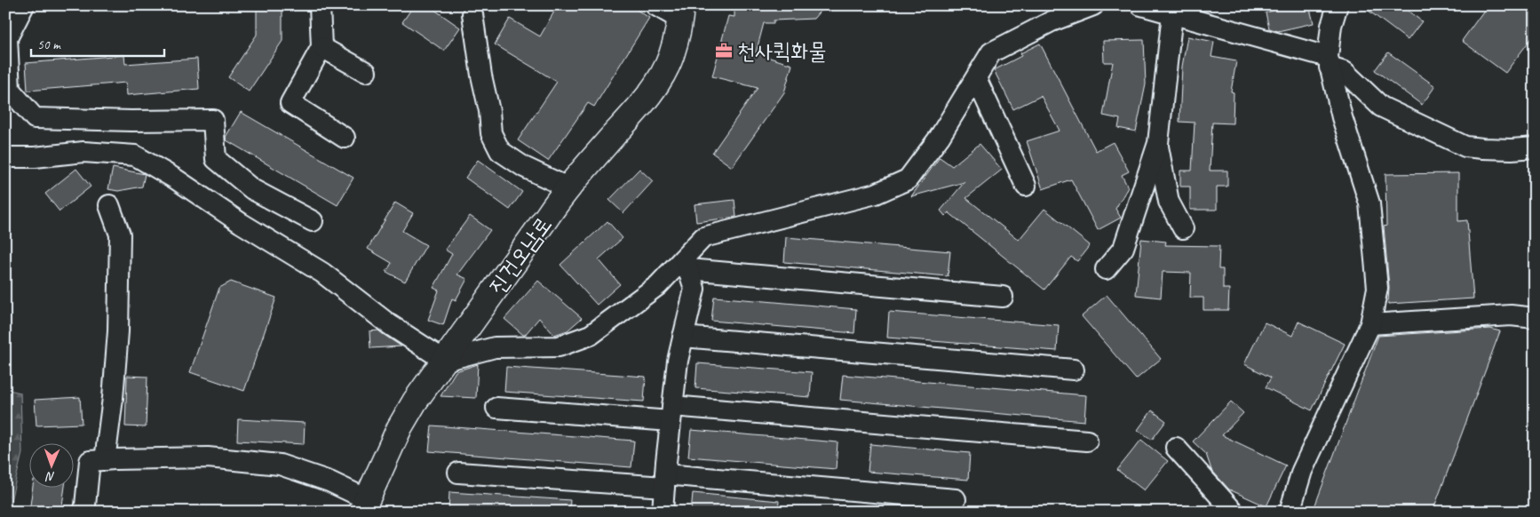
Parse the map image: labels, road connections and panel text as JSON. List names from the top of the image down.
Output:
{
  "streets": {
    "main road": ["진건오남로"]
  },
  "places": {
    "office": ["천사퀵화물"]
  },
  "scale_bar": "50 m",
  "north": "bottom"
}
